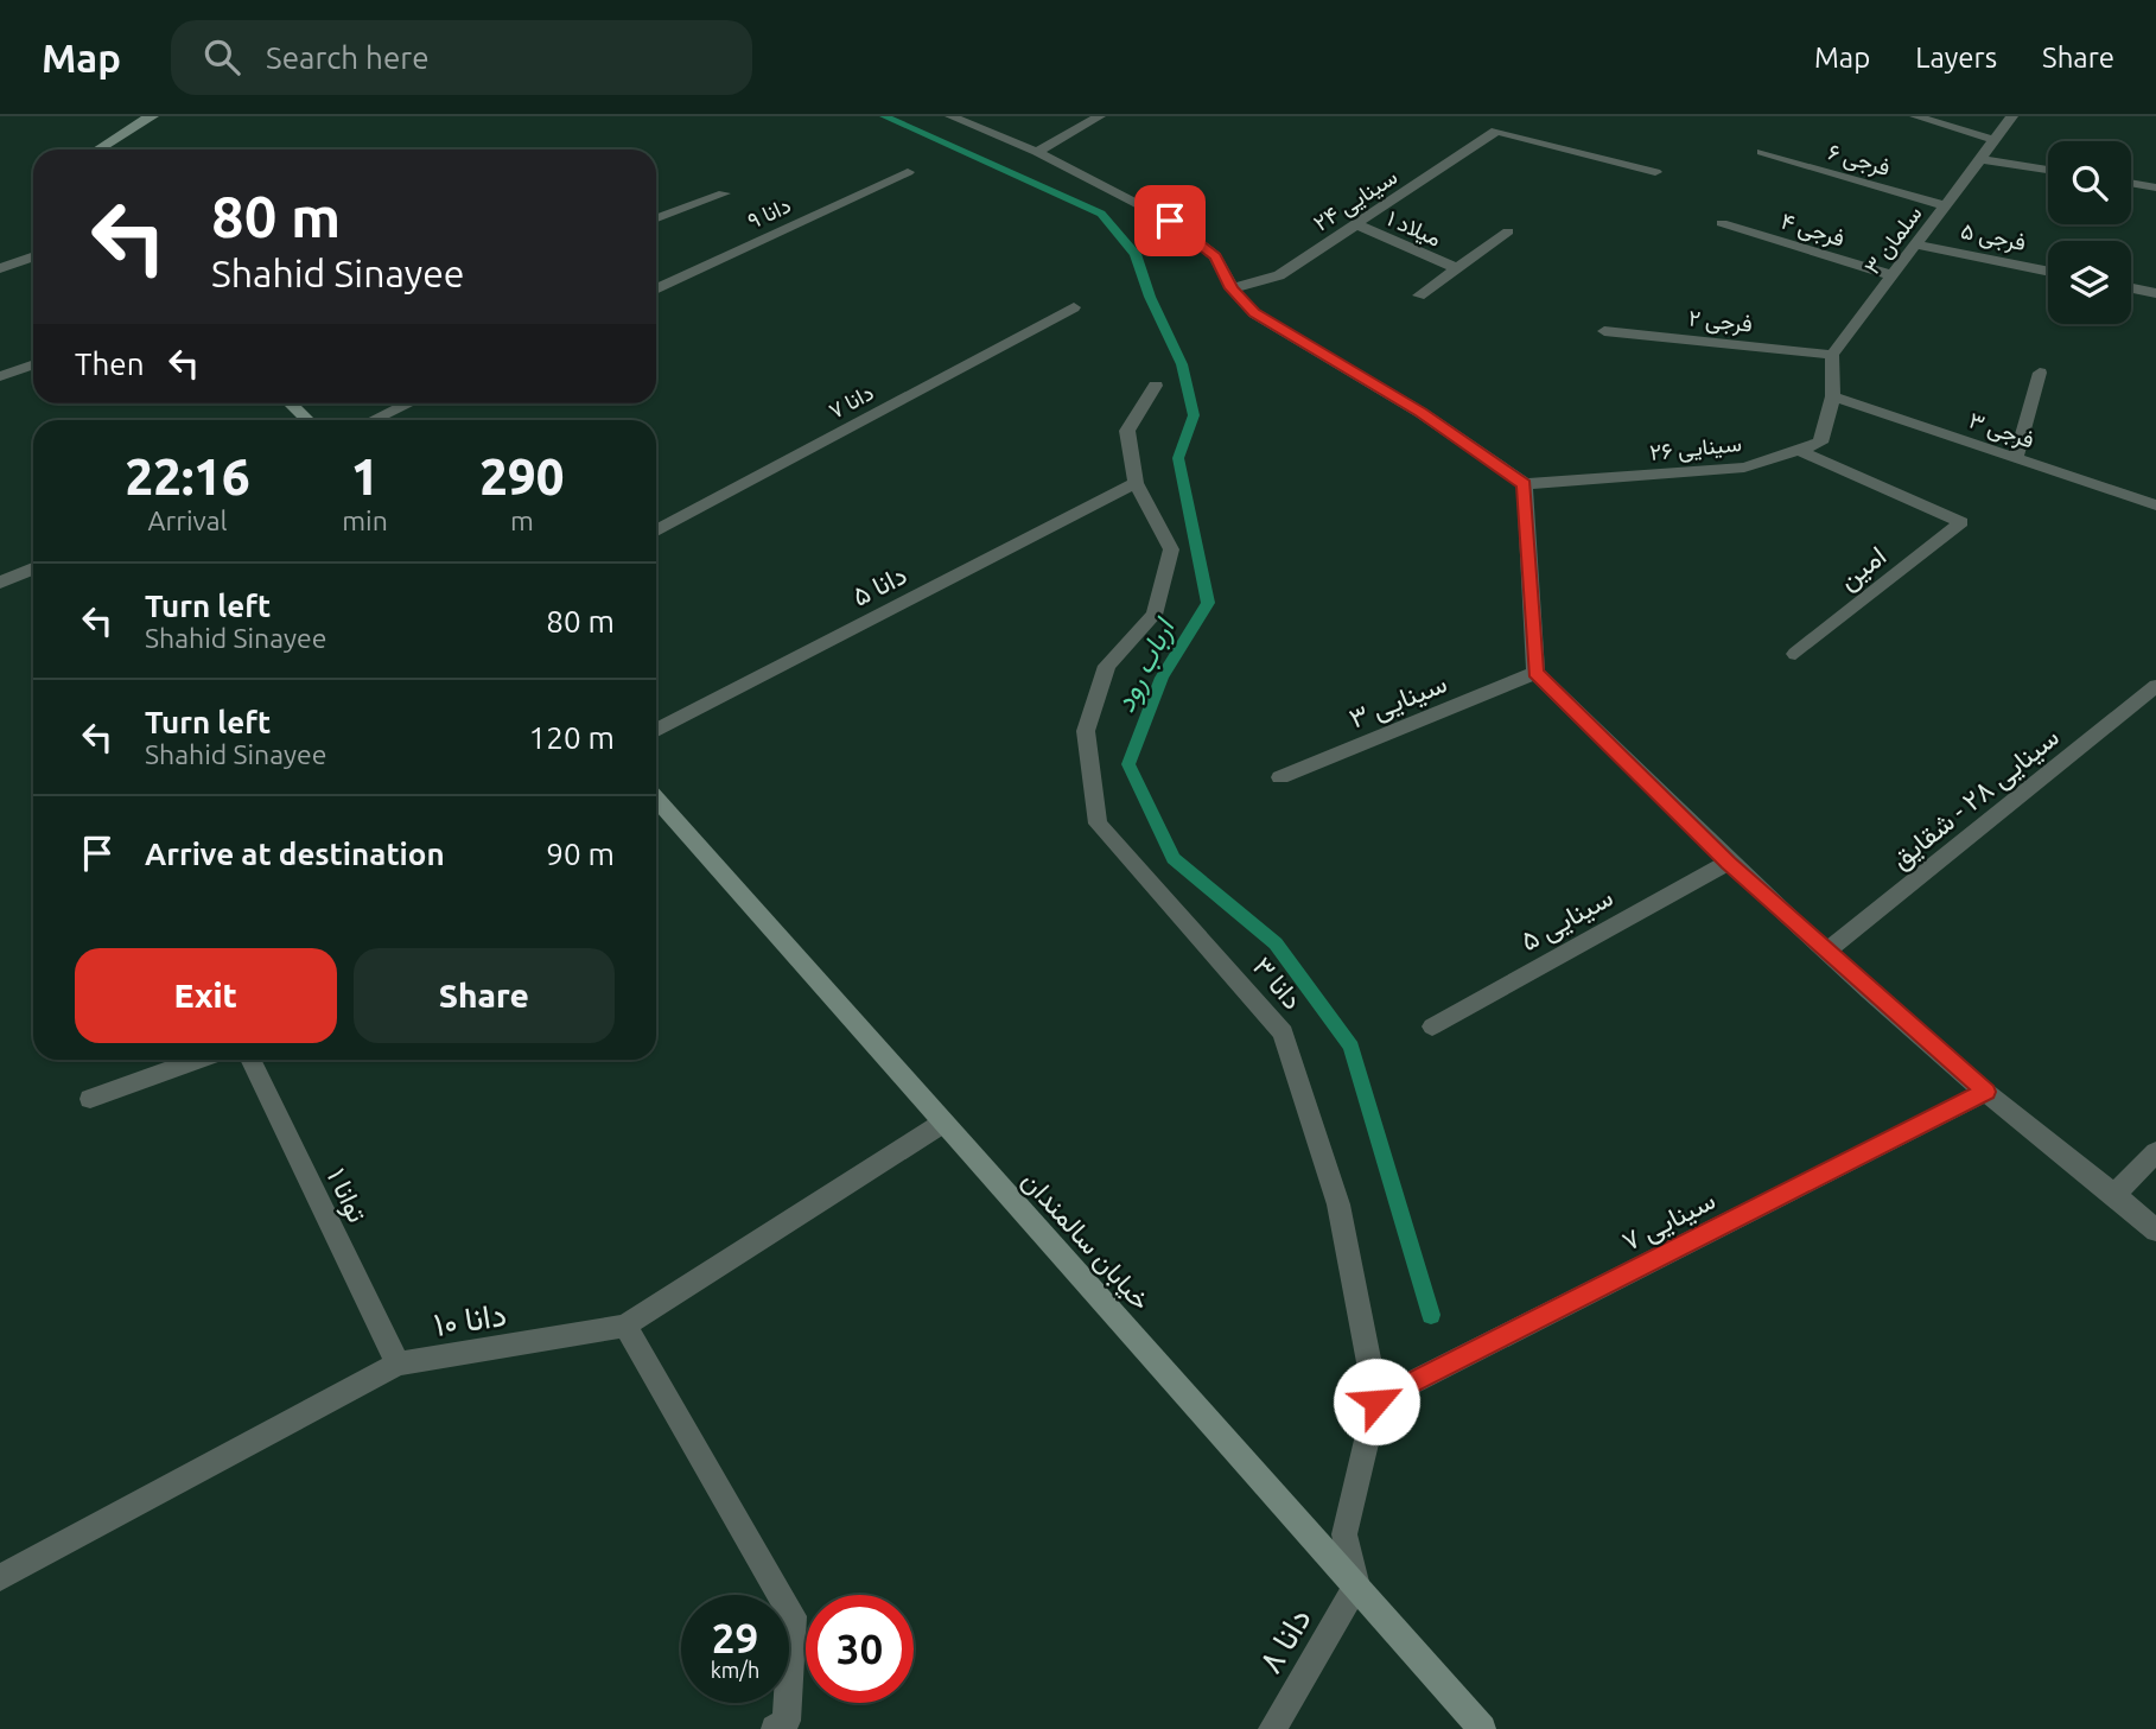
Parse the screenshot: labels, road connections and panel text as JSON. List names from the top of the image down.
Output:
{
  "streets": {
    "street": [
      "فرجی ۶",
      "سینایی ۲۴",
      "دانا ۹",
      "میلاد ۱",
      "فرجی ۴",
      "فرجی ۵",
      "سلمان ۳",
      "فرجی ۲",
      "دانا ۷",
      "فرجی ۳",
      "سینایی ۲۶",
      "امین",
      "دانا ۵",
      "سینایی ۳",
      "سینایی ۲۸ - شقایق",
      "سینایی ۵",
      "دانا ۳",
      "توانا ۱",
      "سینایی ۷",
      "خیابان سالمندان",
      "دانا ۱۰",
      "دانا ۸"
    ]
  },
  "crossings": [
    ["فرجی ۶", "سلمان ۳"],
    ["سینایی ۲۴", "میلاد ۱"],
    ["فرجی ۴", "سلمان ۳"],
    ["فرجی ۵", "سلمان ۳"],
    ["سلمان ۳", "فرجی ۲"],
    ["فرجی ۳", "سینایی ۲۶"],
    ["سینایی ۲۶", "امین"],
    ["دانا ۵", "دانا ۳"],
    ["دانا ۳", "سینایی ۷"],
    ["دانا ۳", "خیابان سالمندان"],
    ["دانا ۳", "دانا ۸"],
    ["توانا ۱", "دانا ۱۰"],
    ["خیابان سالمندان", "دانا ۱۰"],
    ["خیابان سالمندان", "دانا ۸"]
  ],
  "water": ["ارباب رود"],
  "page": {
    "header": "Map",
    "search": "Search here",
    "nav": ["Map", "Layers", "Share"],
    "turn": ["80 m", "Shahid Sinayee"],
    "then": "Then",
    "eta": [
      "22:16",
      "Arrival",
      "1",
      "min",
      "290",
      "m"
    ],
    "list": [
      {
        "name": "Turn left",
        "note": "Shahid Sinayee",
        "value": "80 m"
      },
      {
        "name": "Turn left",
        "note": "Shahid Sinayee",
        "value": "120 m"
      },
      {
        "name": "Arrive at destination",
        "value": "90 m"
      }
    ],
    "buttons": ["Exit", "Share"],
    "speed": "29 km/h",
    "limit": "30"
  }
}
